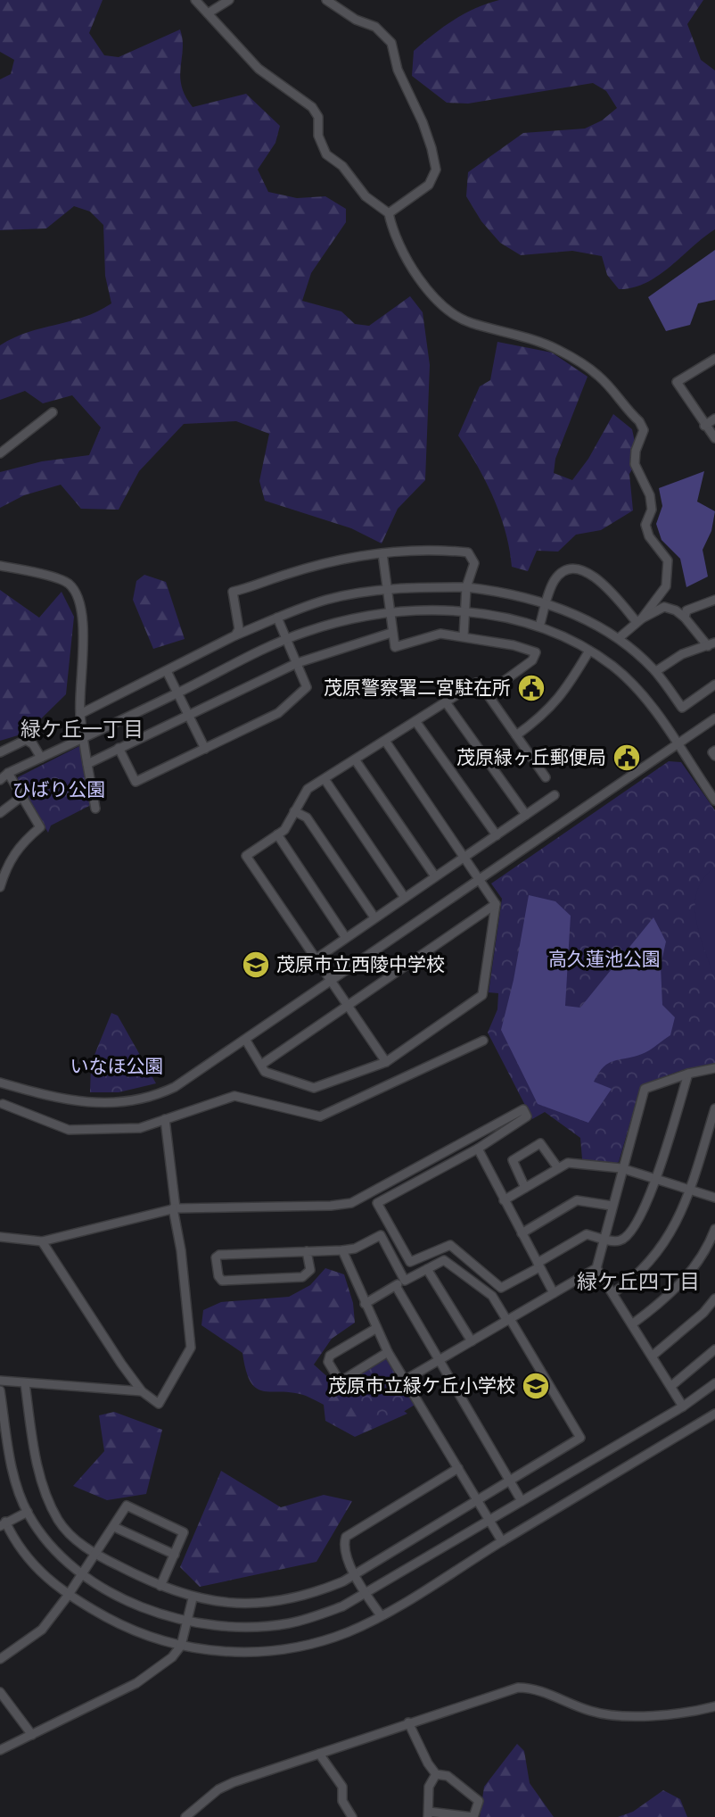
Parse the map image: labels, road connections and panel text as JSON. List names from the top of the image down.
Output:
{
  "districts": ["緑ケ丘一丁目", "緑ケ丘四丁目"],
  "parks": ["ひばり公園", "高久蓮池公園", "いなほ公園"],
  "places": {
    "public building": ["茂原警察署二宮駐在所", "茂原緑ヶ丘郵便局"],
    "school or university": ["茂原市立西陵中学校", "茂原市立緑ケ丘小学校"]
  }
}
